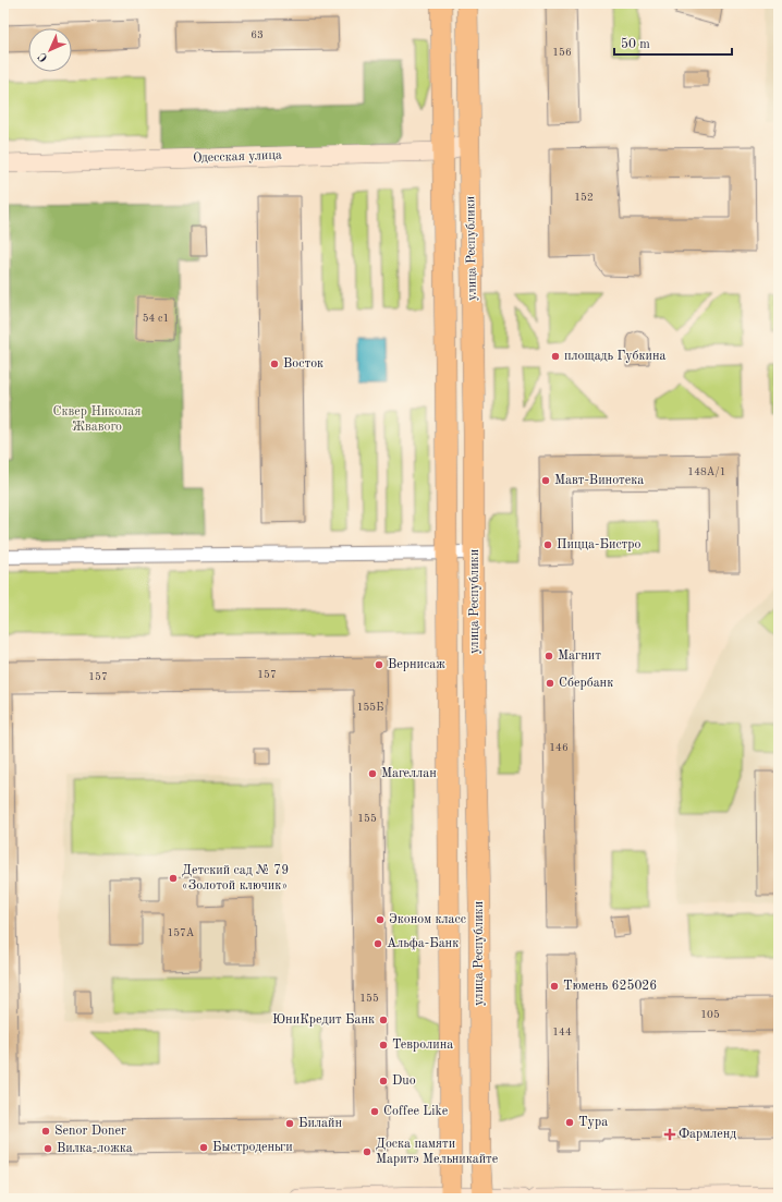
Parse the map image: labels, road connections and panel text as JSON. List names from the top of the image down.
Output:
{
  "streets": {
    "main road": ["Одесская улица", "улица Республики"]
  },
  "crossings": [
    ["Одесская улица", "улица Республики"]
  ],
  "parks": ["Сквер Николая Жвавого"],
  "places": {
    "other": [
      "площадь Губкина",
      "Восток",
      "Мавт-Винотека",
      "Пицца-Бистро",
      "Магнит",
      "Вернисаж",
      "Сбербанк",
      "Магеллан",
      "Детский сад № 79 «Золотой ключик»",
      "Эконом класс",
      "Альфа-Банк",
      "Тюмень 625026",
      "ЮниКредит Банк",
      "Тевролина",
      "Duo",
      "Coffee Like",
      "Тура",
      "Билайн",
      "Senor Doner",
      "Быстроденьги",
      "Вилка-ложка",
      "Доска памяти Маритэ Мельникайте"
    ],
    "health": ["Фармленд"]
  },
  "house_numbers": [
    "63",
    "156",
    "152",
    "54 с1",
    "148А/1",
    "157",
    "157",
    "155Б",
    "146",
    "155",
    "157А",
    "155",
    "105",
    "144"
  ],
  "scale_bar": "50 m",
  "north": "bottom left"
}
